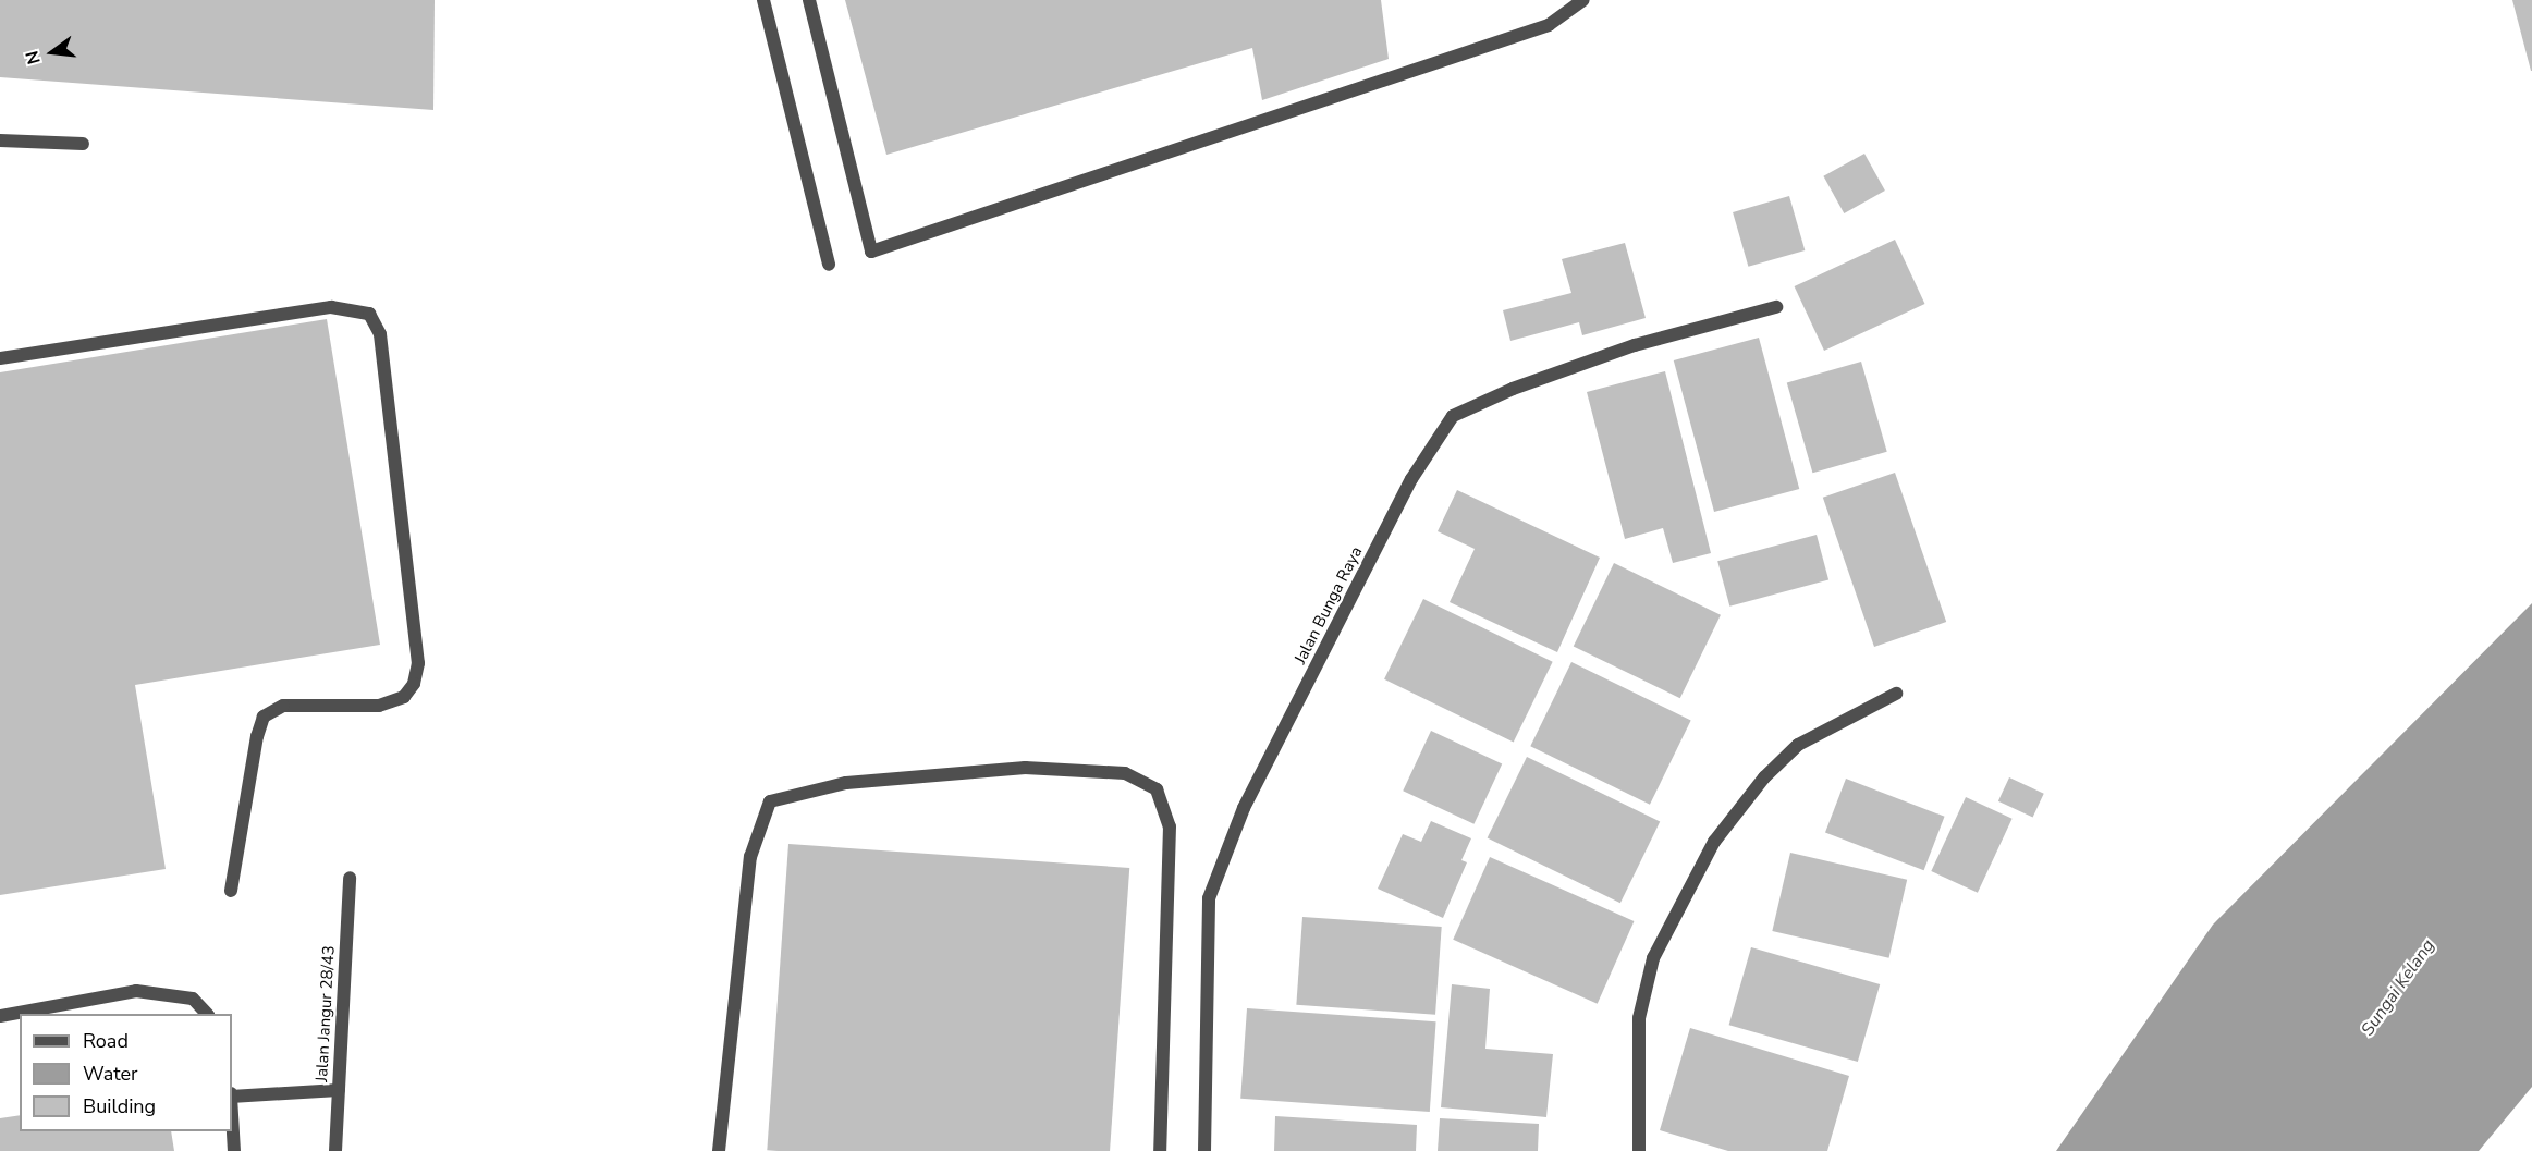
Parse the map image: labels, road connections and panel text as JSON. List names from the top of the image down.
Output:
{
  "streets": {
    "street": ["Jalan Bunga Raya", "Jalan Jangur 28/43"]
  },
  "water": ["Sungai Kelang"],
  "legend": ["Road", "Water", "Building"],
  "north": "left"
}
